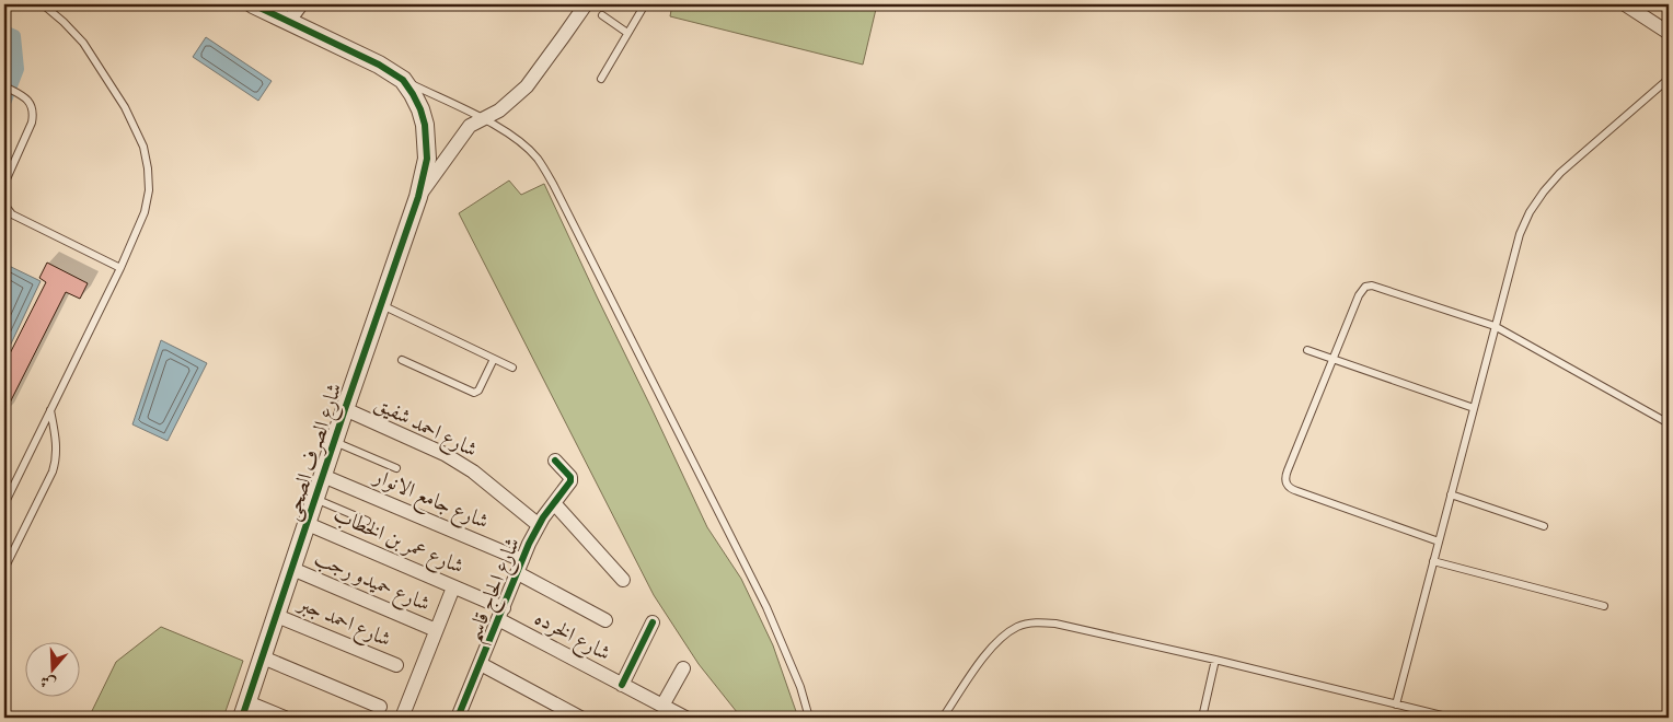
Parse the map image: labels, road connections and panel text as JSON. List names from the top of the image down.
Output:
{
  "streets": {
    "street": [
      "شارع احمد شفيق",
      "شارع الصرف الصحى",
      "شارع جامع الانوار",
      "شارع عمر بن الخطاب",
      "شارع حميدو رجب",
      "شارع الحاج قاسم",
      "شارع احمد جبر",
      "شارع الخرده"
    ]
  },
  "crossings": [
    ["شارع احمد شفيق", "شارع الصرف الصحى"],
    ["شارع احمد شفيق", "شارع الحاج قاسم"],
    ["شارع الصرف الصحى", "شارع جامع الانوار"],
    ["شارع الصرف الصحى", "شارع عمر بن الخطاب"],
    ["شارع الصرف الصحى", "شارع حميدو رجب"],
    ["شارع الصرف الصحى", "شارع احمد جبر"],
    ["شارع جامع الانوار", "شارع الحاج قاسم"],
    ["شارع عمر بن الخطاب", "شارع الحاج قاسم"],
    ["شارع عمر بن الخطاب", "شارع الخرده"],
    ["شارع الحاج قاسم", "شارع الخرده"]
  ],
  "north": "bottom"
}
